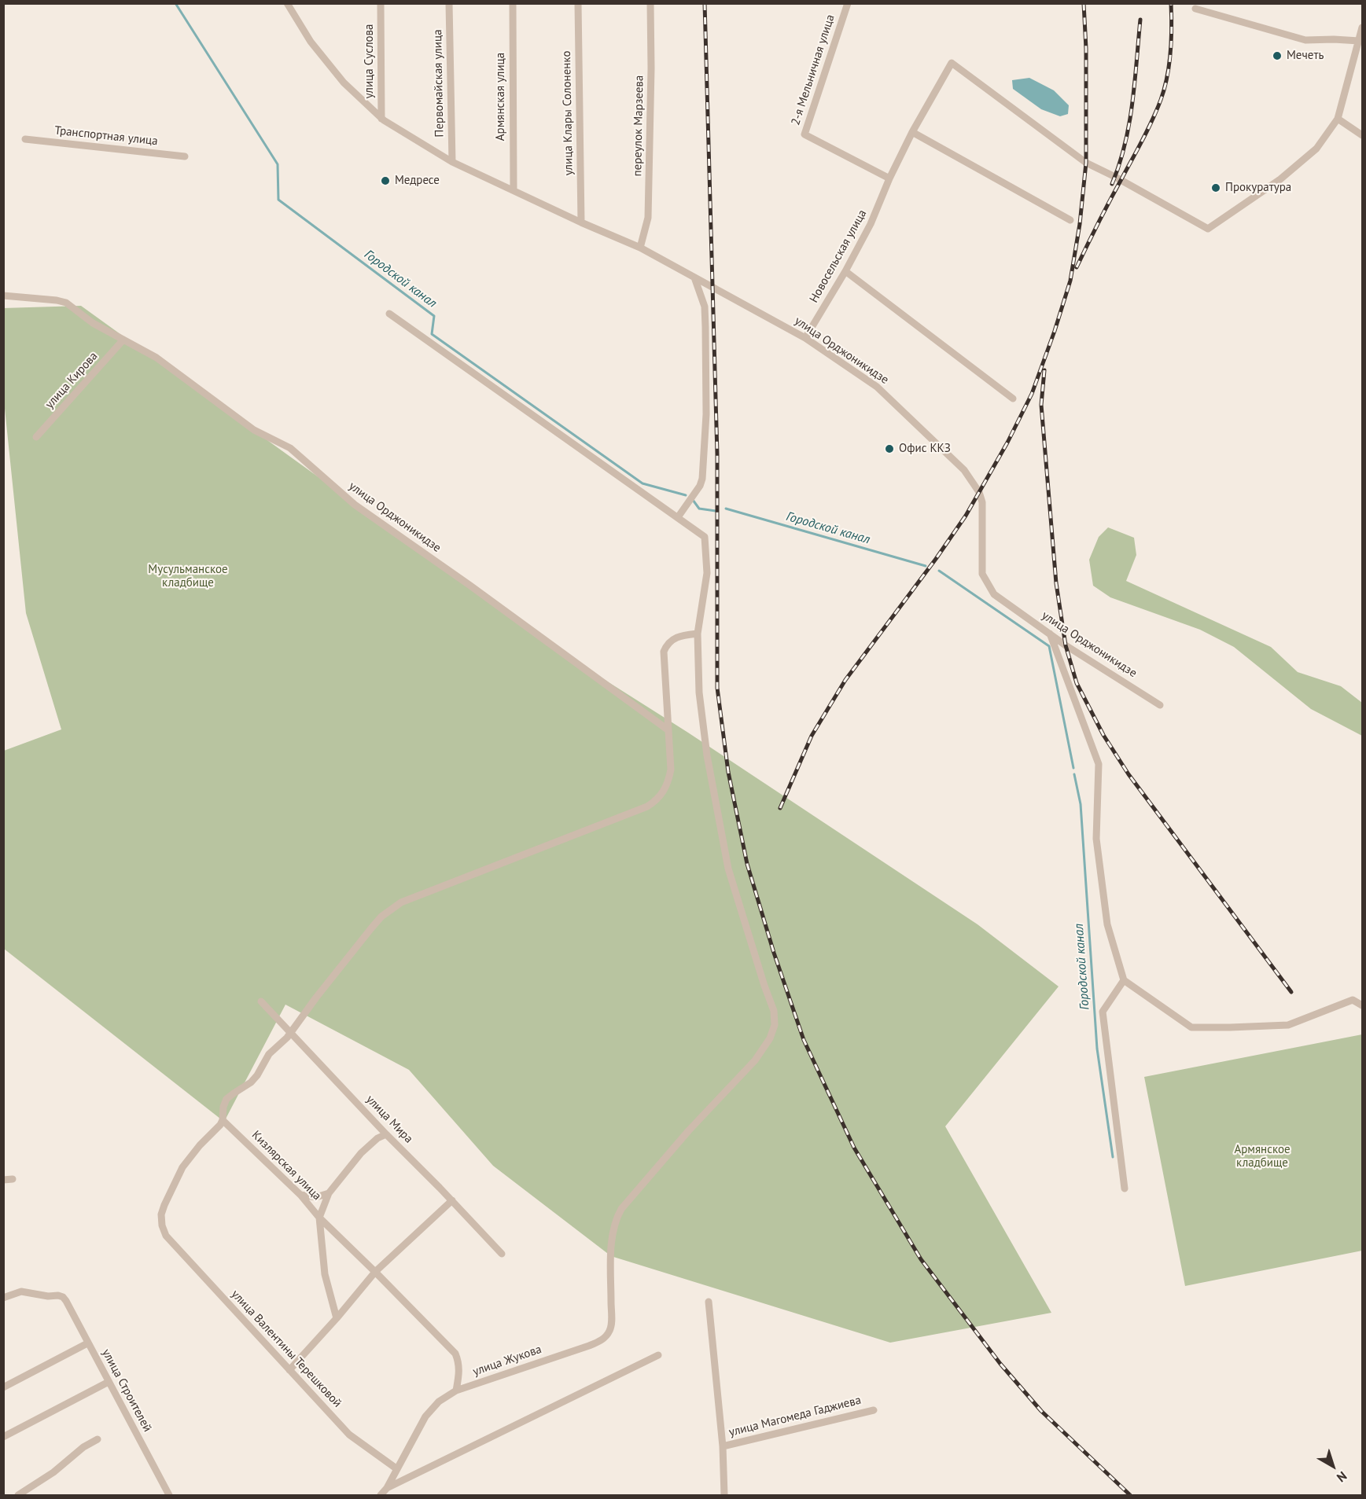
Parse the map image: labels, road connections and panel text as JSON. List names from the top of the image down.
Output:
{
  "streets": {
    "street": [
      "улица Суслова",
      "2-я Мельничная улица",
      "Первомайская улица",
      "Армянская улица",
      "улица Клары Солоненко",
      "переулок Марзеева",
      "Транспортная улица",
      "Новосельская улица",
      "улица Орджоникидзе",
      "улица Кирова",
      "улица Мира",
      "Кизлярская улица",
      "улица Валентины Терешковой",
      "улица Жукова",
      "улица Строителей",
      "улица Магомеда Гаджиева"
    ]
  },
  "crossings": [
    ["улица Суслова", "улица Орджоникидзе"],
    ["2-я Мельничная улица", "Новосельская улица"],
    ["Первомайская улица", "улица Орджоникидзе"],
    ["Армянская улица", "улица Орджоникидзе"],
    ["улица Клары Солоненко", "улица Орджоникидзе"],
    ["переулок Марзеева", "улица Орджоникидзе"],
    ["Новосельская улица", "улица Орджоникидзе"],
    ["улица Орджоникидзе", "улица Кирова"],
    ["Кизлярская улица", "улица Валентины Терешковой"],
    ["улица Валентины Терешковой", "улица Жукова"]
  ],
  "water": ["Городской канал"],
  "parks": ["Мусульманское кладбище", "Армянское кладбище"],
  "places": [
    "Мечеть",
    "Медресе",
    "Прокуратура",
    "Офис ККЗ"
  ],
  "north": "bottom right"
}
